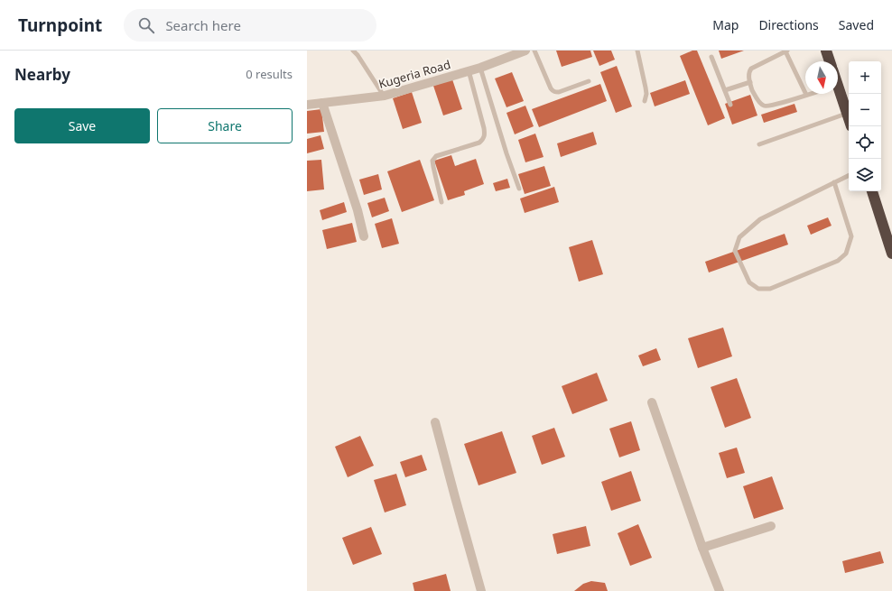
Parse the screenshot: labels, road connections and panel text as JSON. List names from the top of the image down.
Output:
{
  "streets": {
    "street": ["Kugeria Road"]
  },
  "north": "bottom",
  "page": {
    "header": "Turnpoint",
    "search": "Search here",
    "nav": ["Map", "Directions", "Saved"],
    "heading": ["Nearby", "0 results"],
    "map_buttons": ["+", "−"],
    "buttons": ["Save", "Share"]
  }
}
